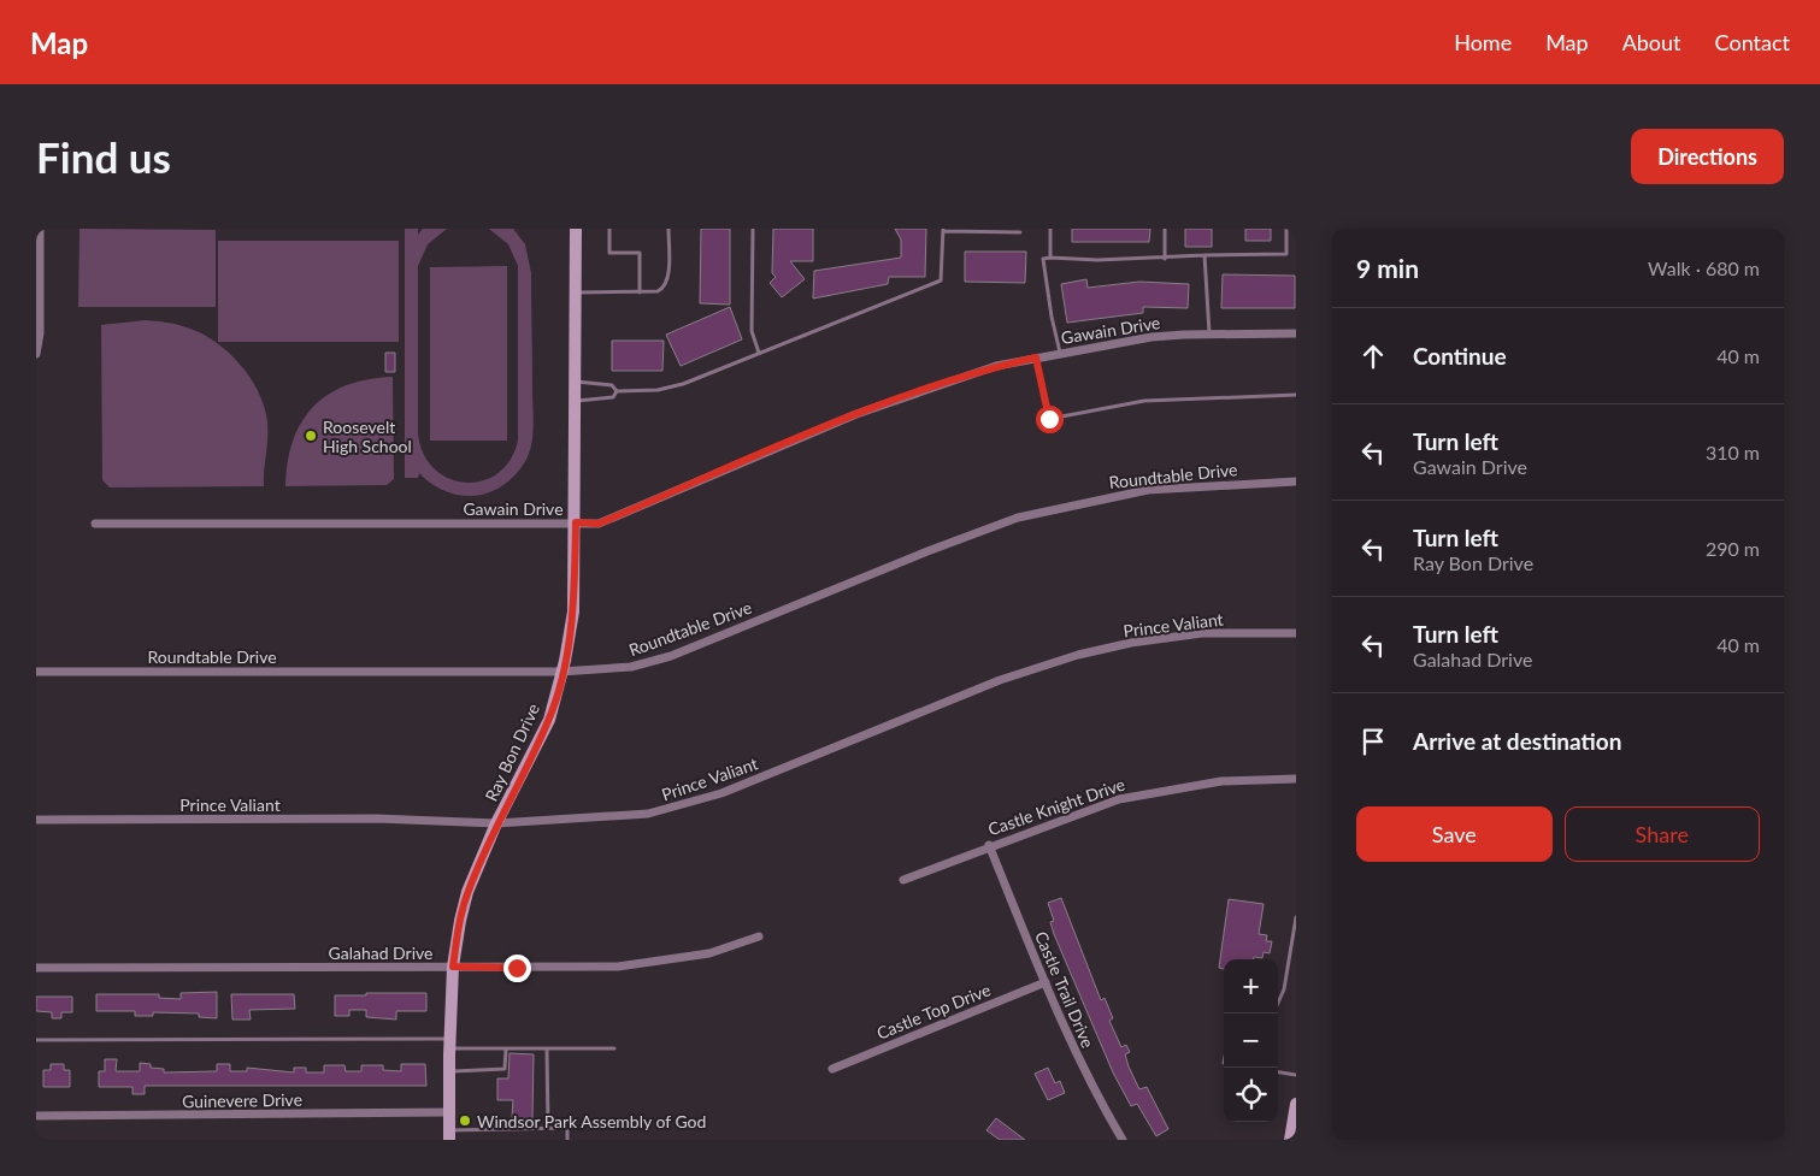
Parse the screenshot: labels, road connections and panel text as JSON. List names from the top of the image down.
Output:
{
  "streets": {
    "street": [
      "Gawain Drive",
      "Roundtable Drive",
      "Prince Valiant",
      "Ray Bon Drive",
      "Castle Knight Drive",
      "Galahad Drive",
      "Castle Trail Drive",
      "Castle Top Drive",
      "Guinevere Drive"
    ]
  },
  "crossings": [
    ["Gawain Drive", "Ray Bon Drive"],
    ["Roundtable Drive", "Ray Bon Drive"],
    ["Prince Valiant", "Ray Bon Drive"],
    ["Ray Bon Drive", "Galahad Drive"],
    ["Ray Bon Drive", "Guinevere Drive"],
    ["Castle Knight Drive", "Castle Trail Drive"],
    ["Castle Trail Drive", "Castle Top Drive"]
  ],
  "places": ["Roosevelt High School", "Windsor Park Assembly of God"],
  "page": {
    "header": "Map",
    "nav": [
      "Home",
      "Map",
      "About",
      "Contact"
    ],
    "buttons": [
      "Directions",
      ["Save", "Share"]
    ],
    "title": "Find us",
    "heading": ["9 min", "Walk · 680 m"],
    "list": [
      ["Continue", "40 m"],
      ["Turn left", "Gawain Drive", "310 m"],
      ["Turn left", "Ray Bon Drive", "290 m"],
      ["Turn left", "Galahad Drive", "40 m"],
      "Arrive at destination"
    ],
    "map_buttons": ["+", "−"]
  }
}
